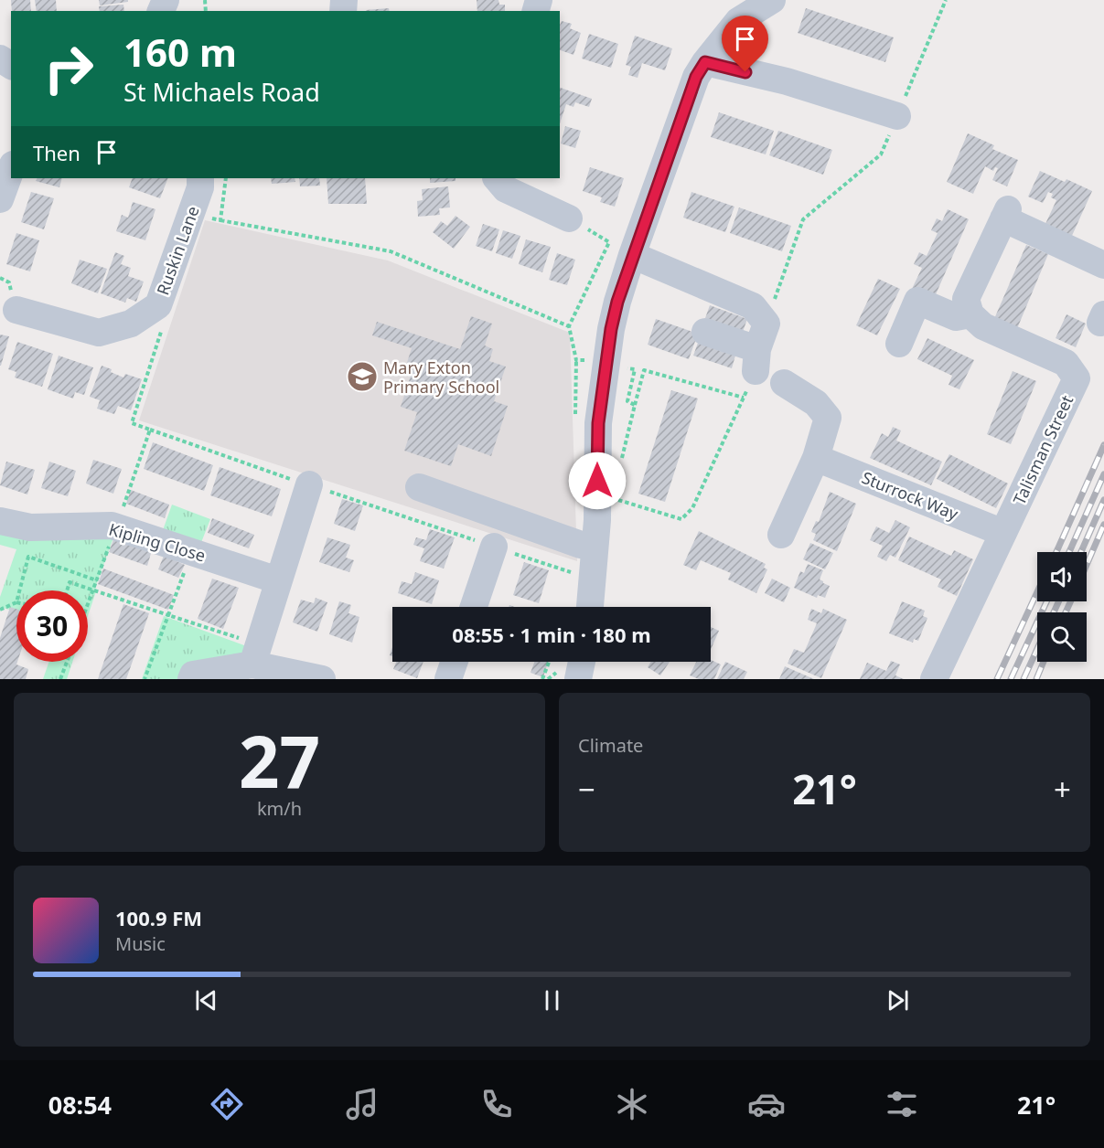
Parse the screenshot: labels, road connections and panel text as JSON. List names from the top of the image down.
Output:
{
  "streets": {
    "street": [
      "Ruskin Lane",
      "Talisman Street",
      "Sturrock Way",
      "Kipling Close"
    ]
  },
  "crossings": [
    ["Talisman Street", "Sturrock Way"]
  ],
  "places": {
    "school or university": ["Mary Exton Primary School"]
  },
  "page": {
    "turn": ["160 m", "St Michaels Road"],
    "then": "Then",
    "limit": "30",
    "trip": "08:55 · 1 min · 180 m",
    "tile": [
      ["27", "km/h"],
      "Climate"
    ],
    "heat": ["−", "21°", "+"],
    "song": ["100.9 FM", "Music"],
    "tabs": ["08:54", "21°"]
  }
}
